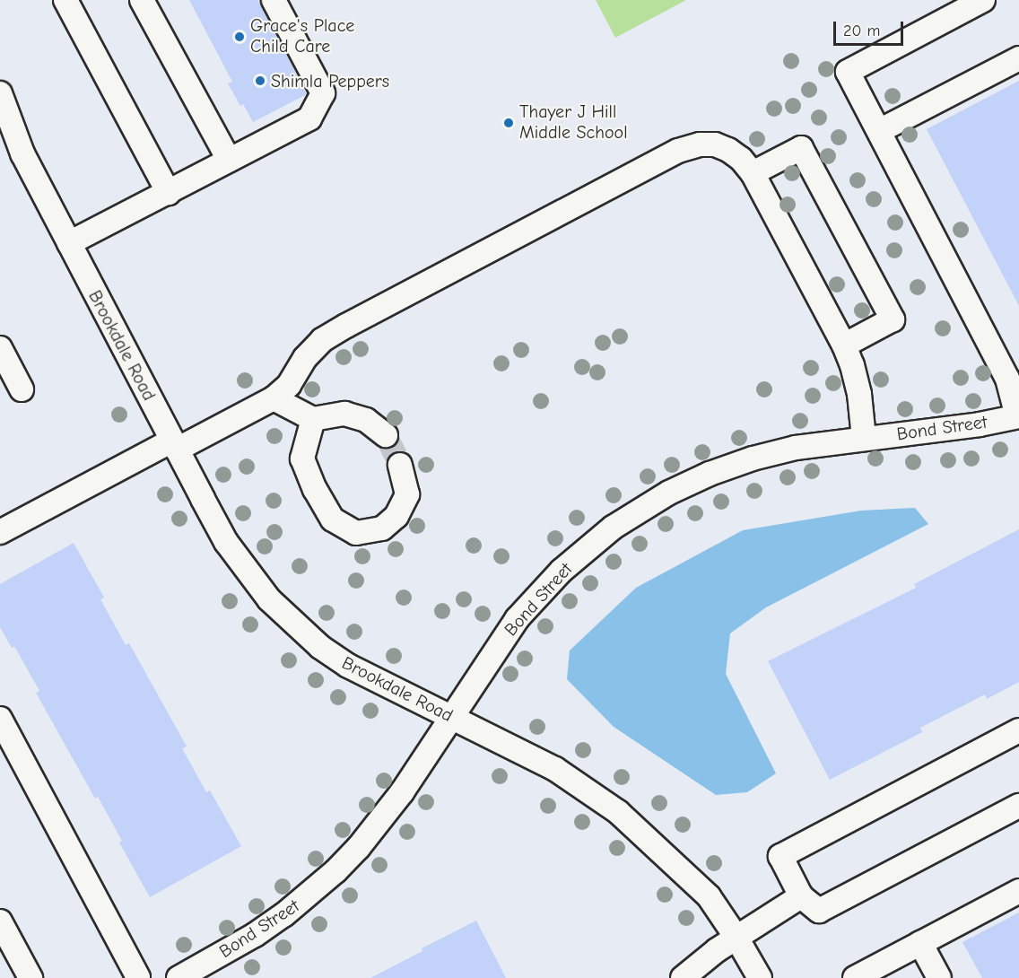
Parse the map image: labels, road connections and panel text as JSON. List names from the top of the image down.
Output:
{
  "streets": {
    "street": ["Brookdale Road", "Bond Street"]
  },
  "crossings": [
    ["Brookdale Road", "Bond Street"]
  ],
  "places": ["Grace's Place Child Care", "Shimla Peppers", "Thayer J Hill Middle School"],
  "scale_bar": "20 m"
}
